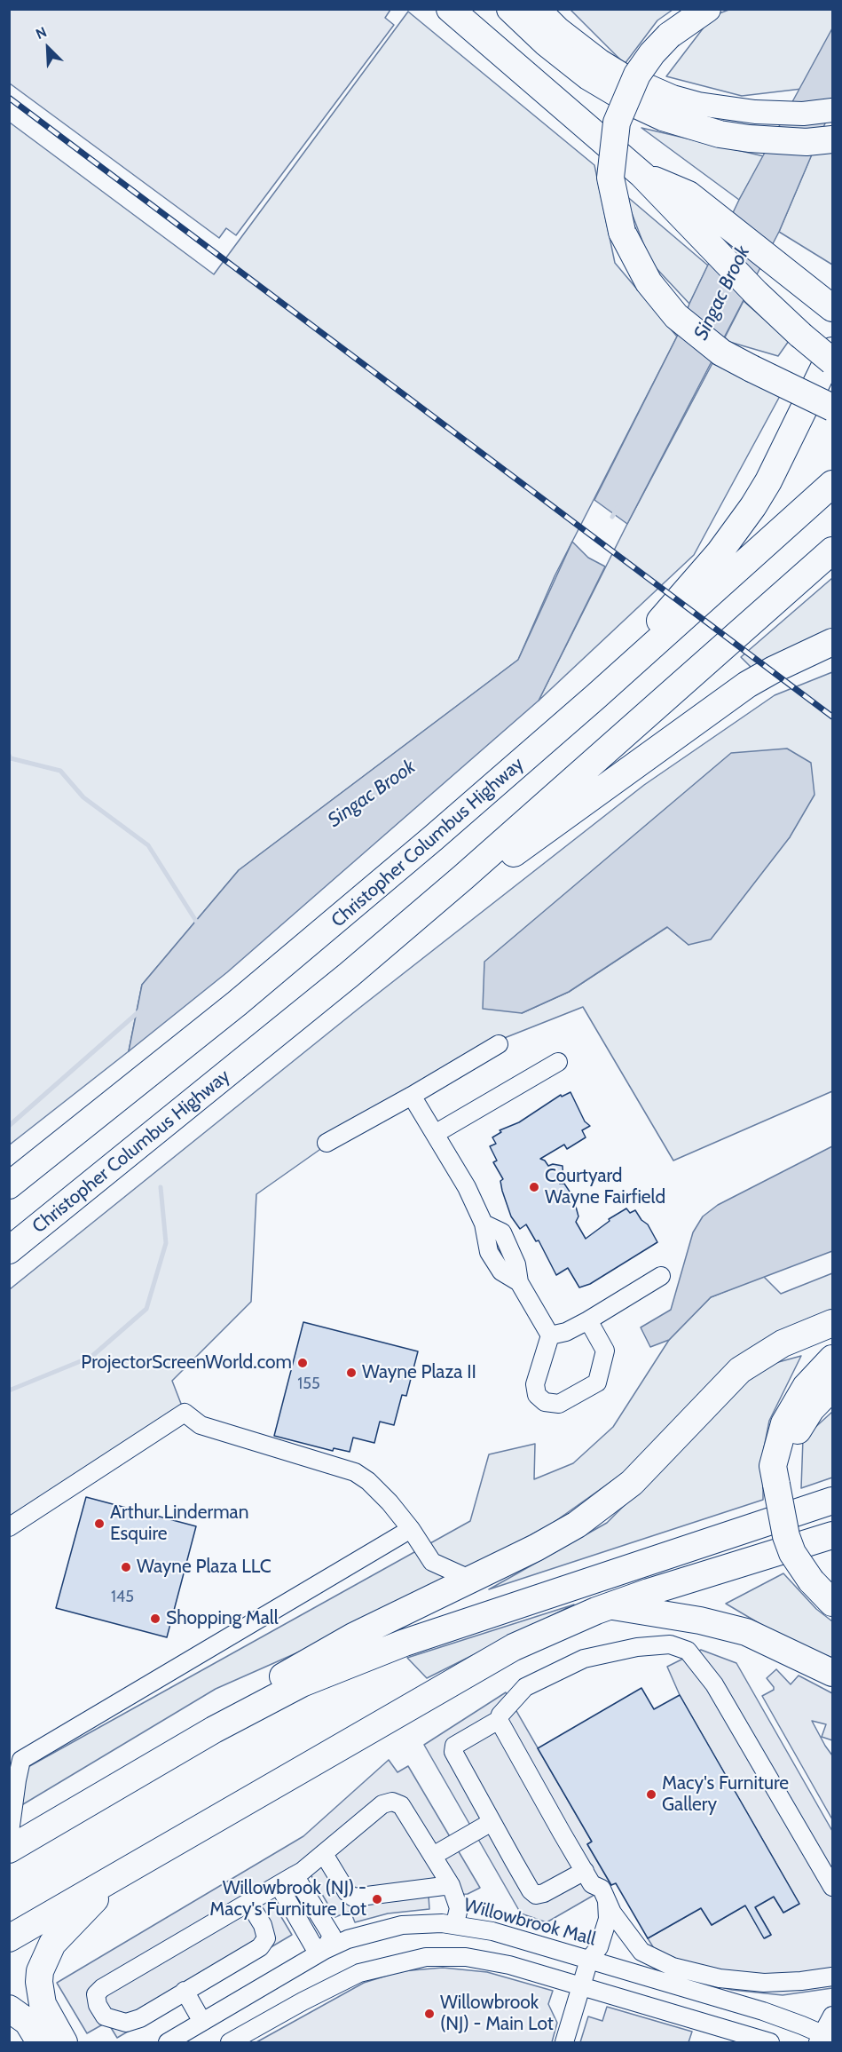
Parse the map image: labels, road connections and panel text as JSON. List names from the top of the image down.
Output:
{
  "streets": {
    "highway": ["Christopher Columbus Highway"],
    "street": ["Willowbrook Mall"]
  },
  "water": ["Singac Brook"],
  "places": [
    "Courtyard Wayne Fairfield",
    "ProjectorScreenWorld.com",
    "Wayne Plaza II",
    "Arthur Linderman Esquire",
    "Wayne Plaza LLC",
    "Shopping Mall",
    "Macy's Furniture Gallery",
    "Willowbrook (NJ) - Macy's Furniture Lot",
    "Willowbrook (NJ) - Main Lot"
  ],
  "house_numbers": ["155", "145"],
  "north": "top left"
}
